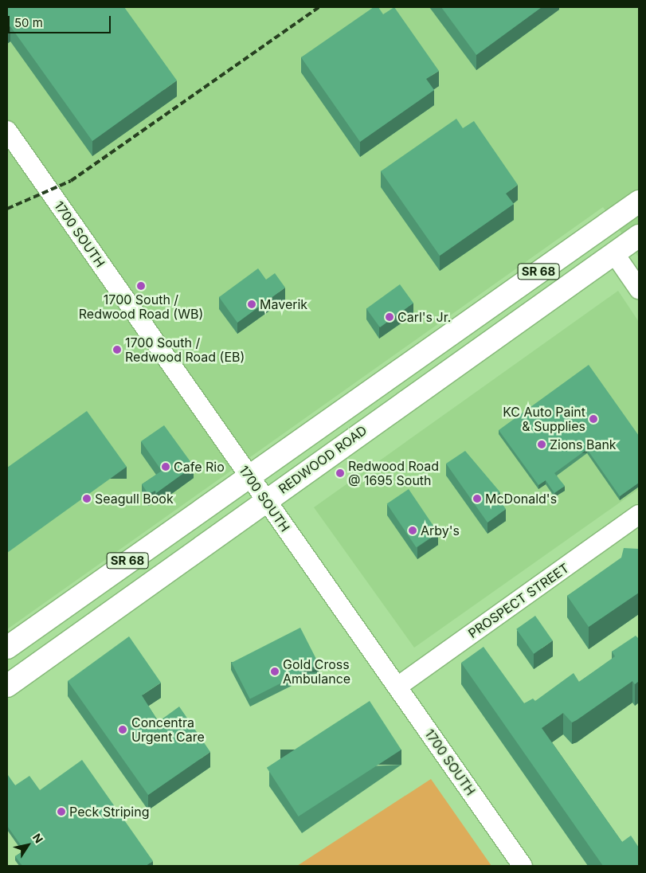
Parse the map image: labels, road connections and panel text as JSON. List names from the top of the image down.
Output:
{
  "streets": {
    "main road": ["SR 68", "REDWOOD ROAD"],
    "street": ["1700 SOUTH", "PROSPECT STREET"]
  },
  "crossings": [
    ["1700 SOUTH", "SR 68"],
    ["1700 SOUTH", "REDWOOD ROAD"],
    ["1700 SOUTH", "PROSPECT STREET"]
  ],
  "places": [
    "1700 South / Redwood Road (WB)",
    "Maverik",
    "Carl's Jr.",
    "1700 South / Redwood Road (EB)",
    "KC Auto Paint & Supplies",
    "Zions Bank",
    "Cafe Rio",
    "Redwood Road @ 1695 South",
    "Seagull Book",
    "McDonald's",
    "Arby's",
    "Gold Cross Ambulance",
    "Concentra Urgent Care",
    "Peck Striping"
  ],
  "scale_bar": "50 m",
  "north": "top right"
}
